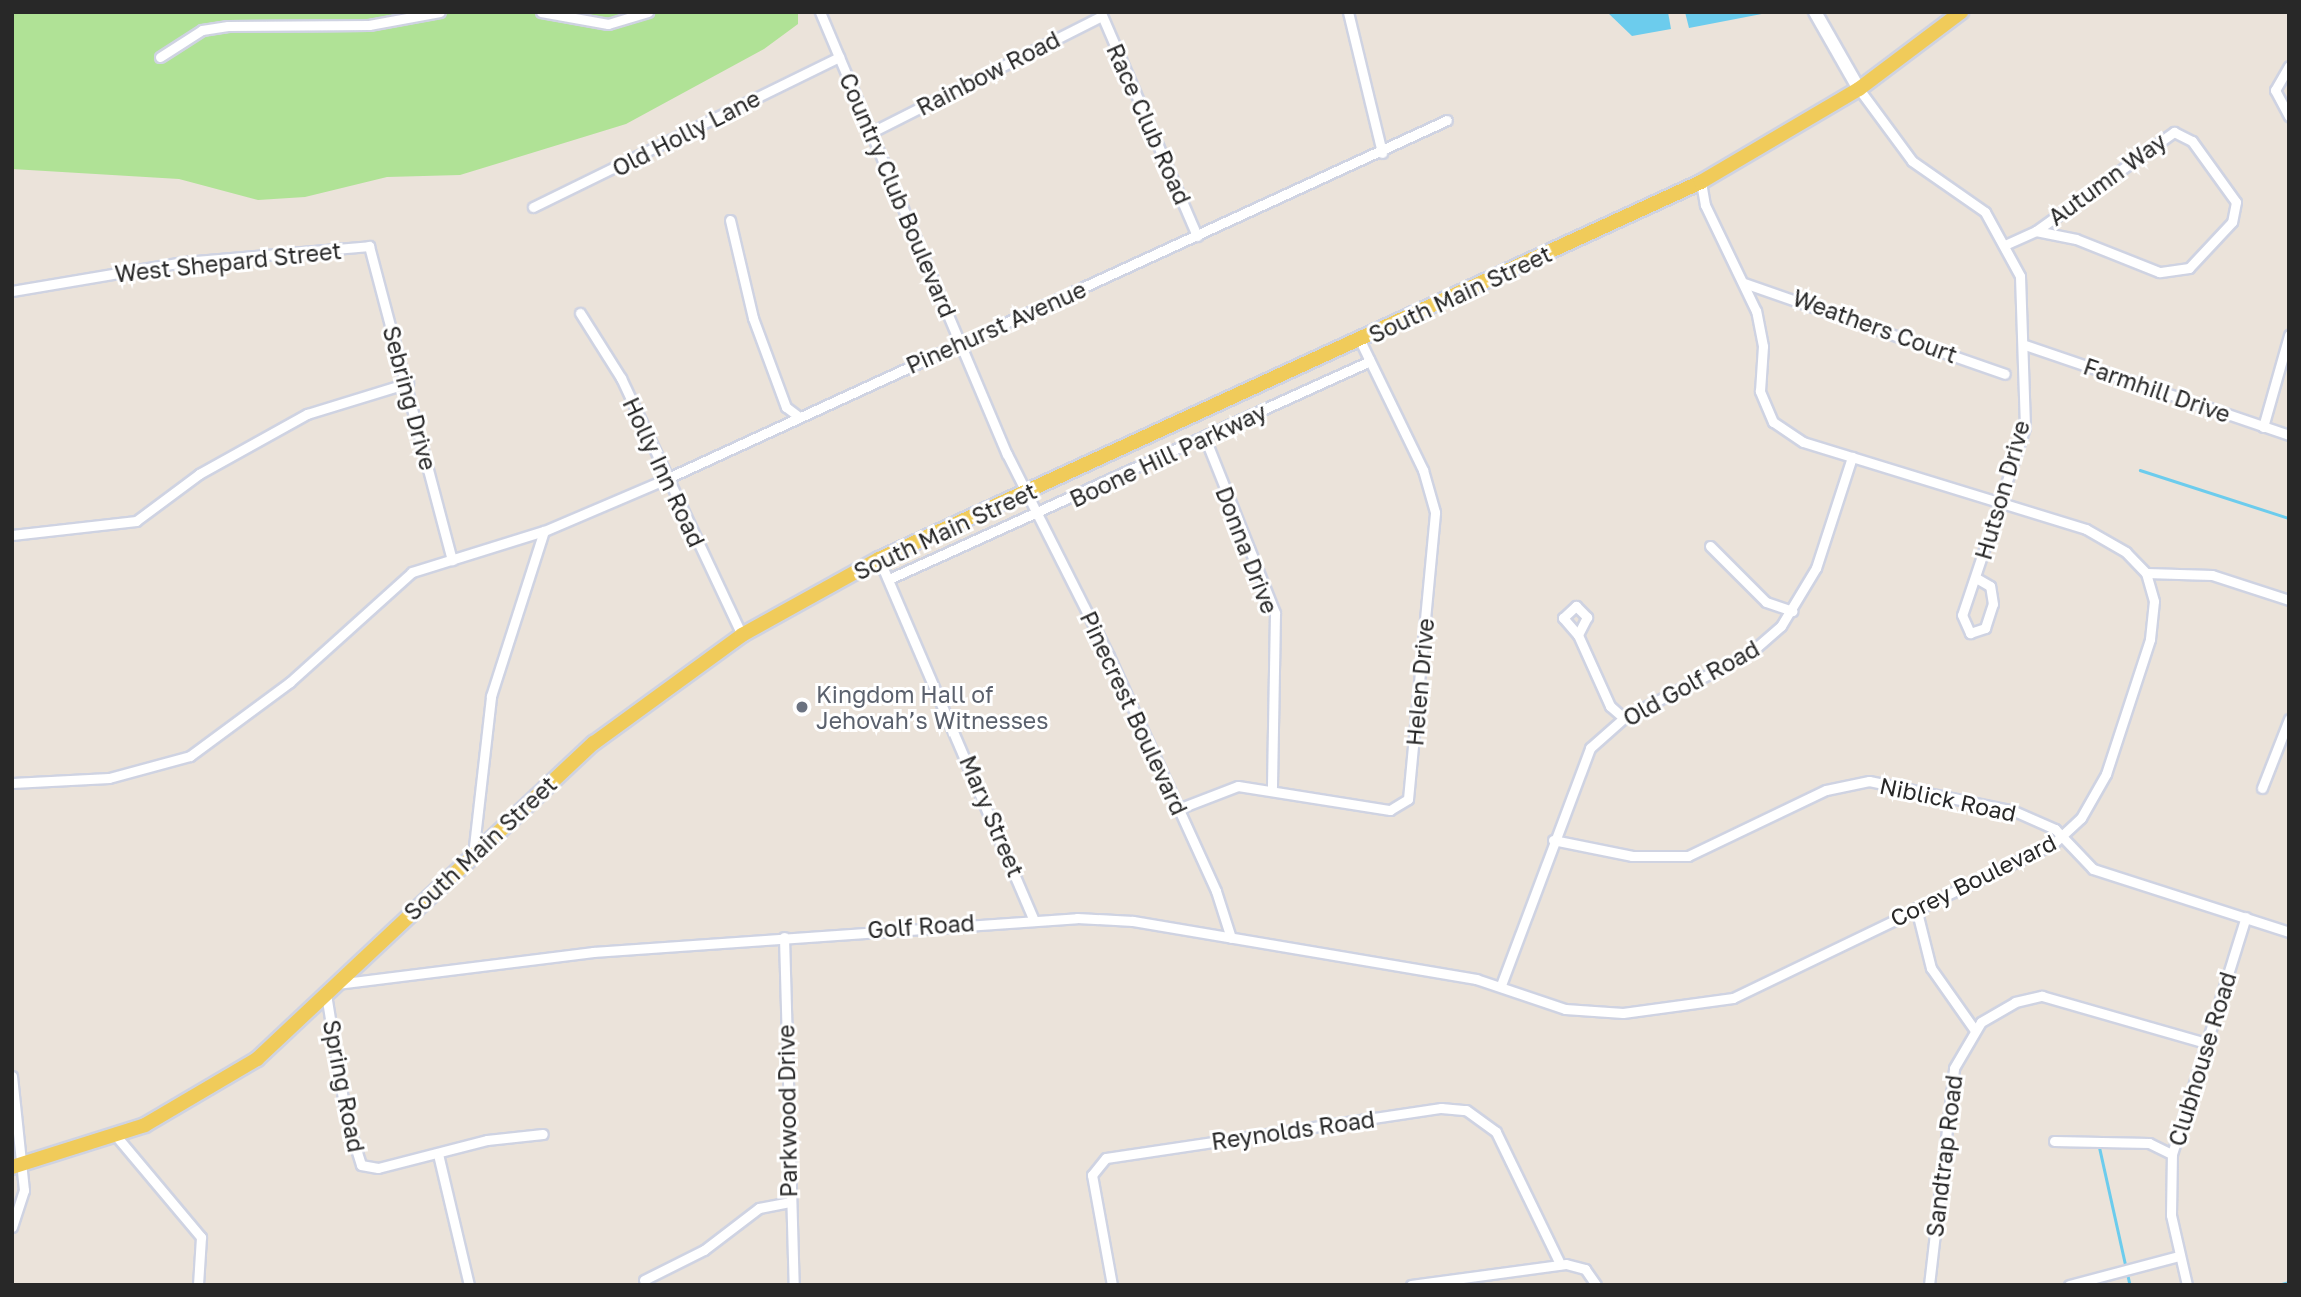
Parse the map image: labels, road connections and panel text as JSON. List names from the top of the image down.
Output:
{
  "streets": {
    "main road": ["South Main Street"],
    "street": [
      "Rainbow Road",
      "Race Club Road",
      "Old Holly Lane",
      "Autumn Way",
      "Country Club Boulevard",
      "West Shepard Street",
      "Weathers Court",
      "Pinehurst Avenue",
      "Farmhill Drive",
      "Sebring Drive",
      "Boone Hill Parkway",
      "Holly Inn Road",
      "Hutson Drive",
      "Donna Drive",
      "Helen Drive",
      "Old Golf Road",
      "Pinecrest Boulevard",
      "Niblick Road",
      "Mary Street",
      "Corey Boulevard",
      "Golf Road",
      "Clubhouse Road",
      "Spring Road",
      "Parkwood Drive",
      "Reynolds Road",
      "Sandtrap Road"
    ]
  },
  "crossings": [
    ["Rainbow Road", "Race Club Road"],
    ["Rainbow Road", "Country Club Boulevard"],
    ["Race Club Road", "Pinehurst Avenue"],
    ["Old Holly Lane", "Country Club Boulevard"],
    ["Autumn Way", "Hutson Drive"],
    ["Country Club Boulevard", "South Main Street"],
    ["Country Club Boulevard", "Pinehurst Avenue"],
    ["Country Club Boulevard", "Pinecrest Boulevard"],
    ["West Shepard Street", "Sebring Drive"],
    ["South Main Street", "Holly Inn Road"],
    ["South Main Street", "Hutson Drive"],
    ["South Main Street", "Helen Drive"],
    ["South Main Street", "Pinecrest Boulevard"],
    ["South Main Street", "Mary Street"],
    ["South Main Street", "Golf Road"],
    ["South Main Street", "Spring Road"],
    ["Pinehurst Avenue", "Sebring Drive"],
    ["Pinehurst Avenue", "Holly Inn Road"],
    ["Farmhill Drive", "Hutson Drive"],
    ["Boone Hill Parkway", "Donna Drive"],
    ["Boone Hill Parkway", "Helen Drive"],
    ["Boone Hill Parkway", "Pinecrest Boulevard"],
    ["Boone Hill Parkway", "Mary Street"],
    ["Donna Drive", "Helen Drive"],
    ["Helen Drive", "Pinecrest Boulevard"],
    ["Old Golf Road", "Niblick Road"],
    ["Old Golf Road", "Corey Boulevard"],
    ["Old Golf Road", "Golf Road"],
    ["Pinecrest Boulevard", "Golf Road"],
    ["Niblick Road", "Corey Boulevard"],
    ["Niblick Road", "Clubhouse Road"],
    ["Mary Street", "Golf Road"],
    ["Corey Boulevard", "Golf Road"],
    ["Golf Road", "Parkwood Drive"],
    ["Clubhouse Road", "Sandtrap Road"]
  ],
  "places": ["Kingdom Hall of Jehovah’s Witnesses"]
}
